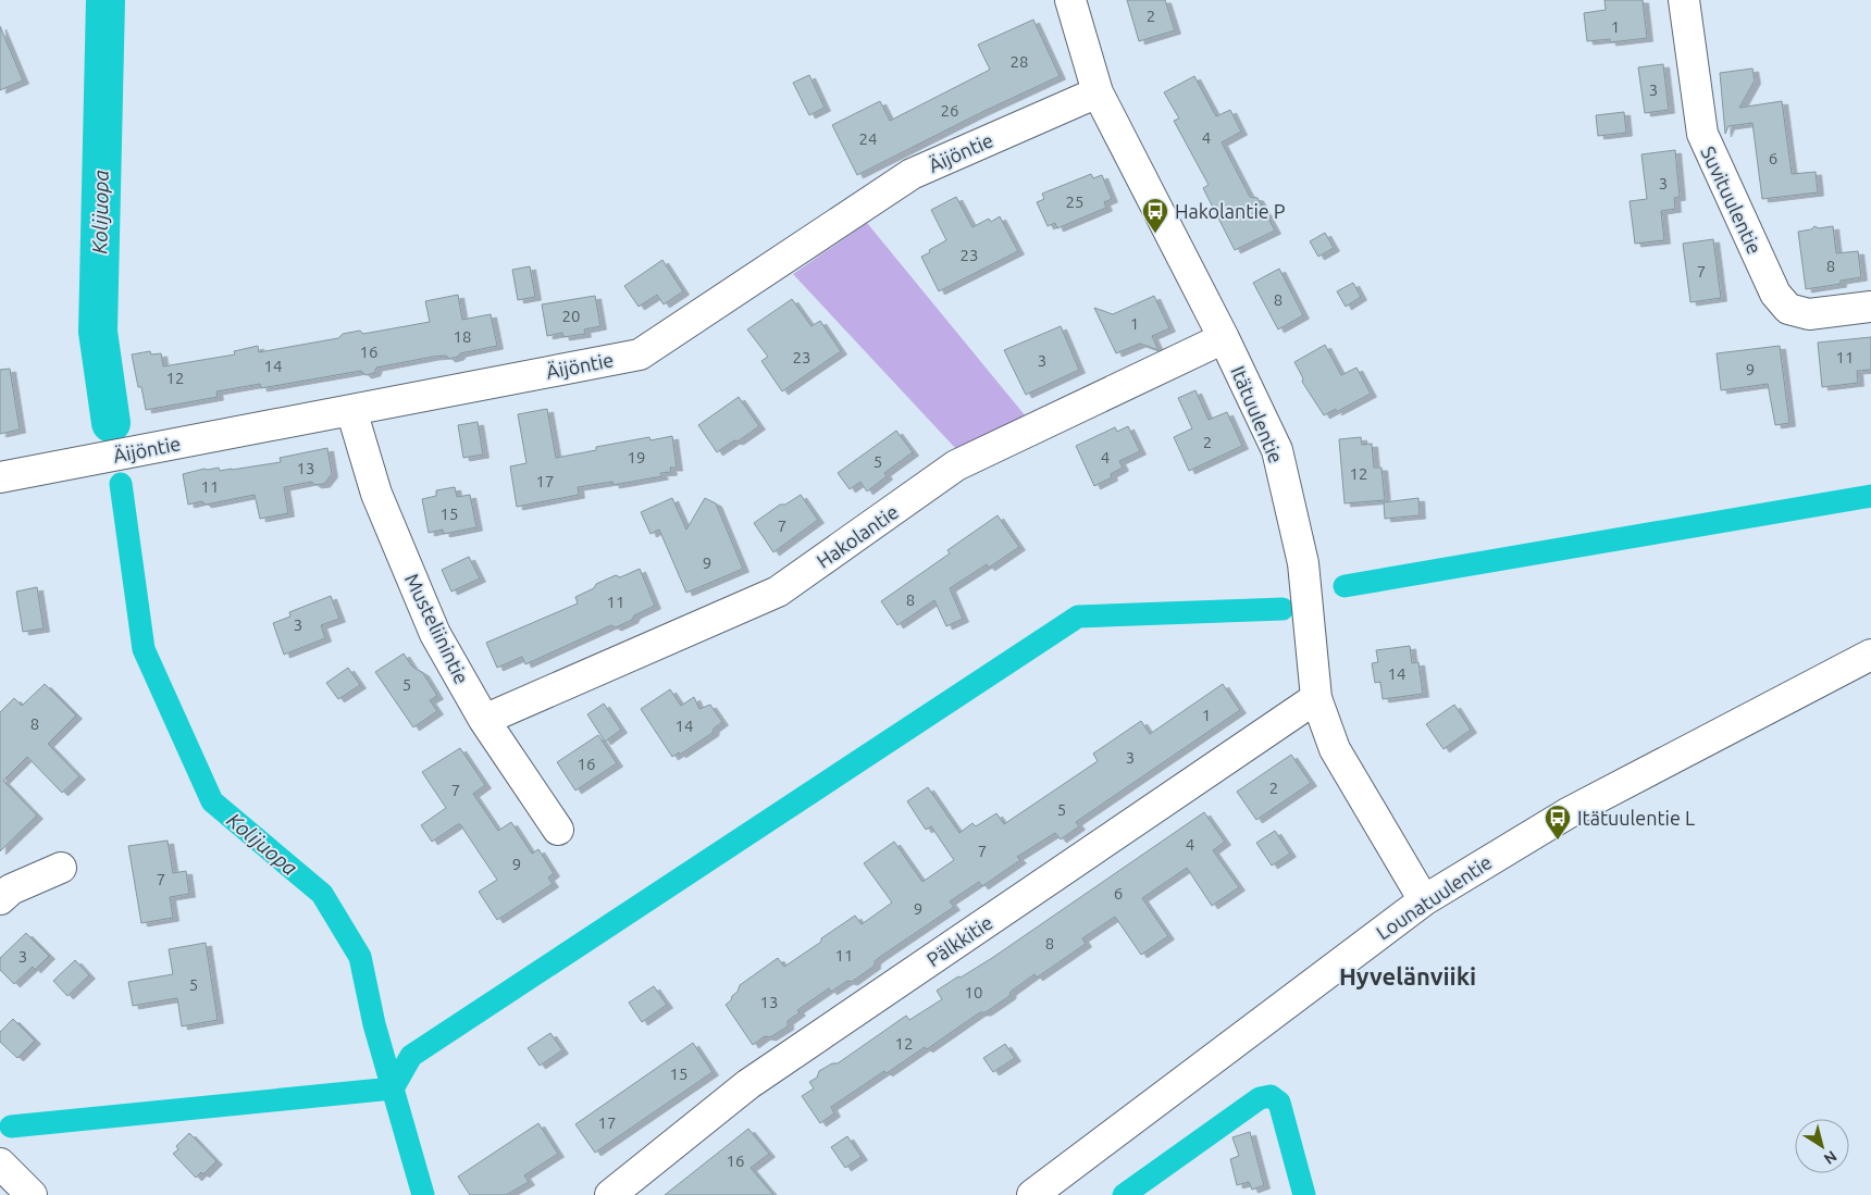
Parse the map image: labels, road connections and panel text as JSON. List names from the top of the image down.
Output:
{
  "streets": {
    "street": [
      "Äijöntie",
      "Suvituulentie",
      "Itätuulentie",
      "Hakolantie",
      "Musteliinintie",
      "Lounatuulentie",
      "Pälkkitie"
    ]
  },
  "crossings": [
    ["Äijöntie", "Itätuulentie"],
    ["Äijöntie", "Musteliinintie"],
    ["Itätuulentie", "Hakolantie"],
    ["Itätuulentie", "Lounatuulentie"],
    ["Itätuulentie", "Pälkkitie"],
    ["Hakolantie", "Musteliinintie"]
  ],
  "districts": ["Hyvelänviiki"],
  "water": ["Kolijuopa"],
  "places": {
    "bus stop": ["Hakolantie P", "Itätuulentie L"]
  },
  "house_numbers": [
    "2",
    "1",
    "28",
    "3",
    "26",
    "4",
    "24",
    "6",
    "3",
    "25",
    "23",
    "8",
    "7",
    "8",
    "20",
    "1",
    "18",
    "16",
    "23",
    "11",
    "3",
    "14",
    "9",
    "12",
    "2",
    "19",
    "4",
    "5",
    "13",
    "12",
    "17",
    "11",
    "15",
    "7",
    "9",
    "8",
    "11",
    "3",
    "14",
    "5",
    "1",
    "8",
    "14",
    "3",
    "16",
    "2",
    "7",
    "5",
    "4",
    "7",
    "9",
    "7",
    "6",
    "9",
    "8",
    "11",
    "3",
    "5",
    "10",
    "13",
    "12",
    "15",
    "17",
    "16"
  ],
  "north": "bottom right"
}
